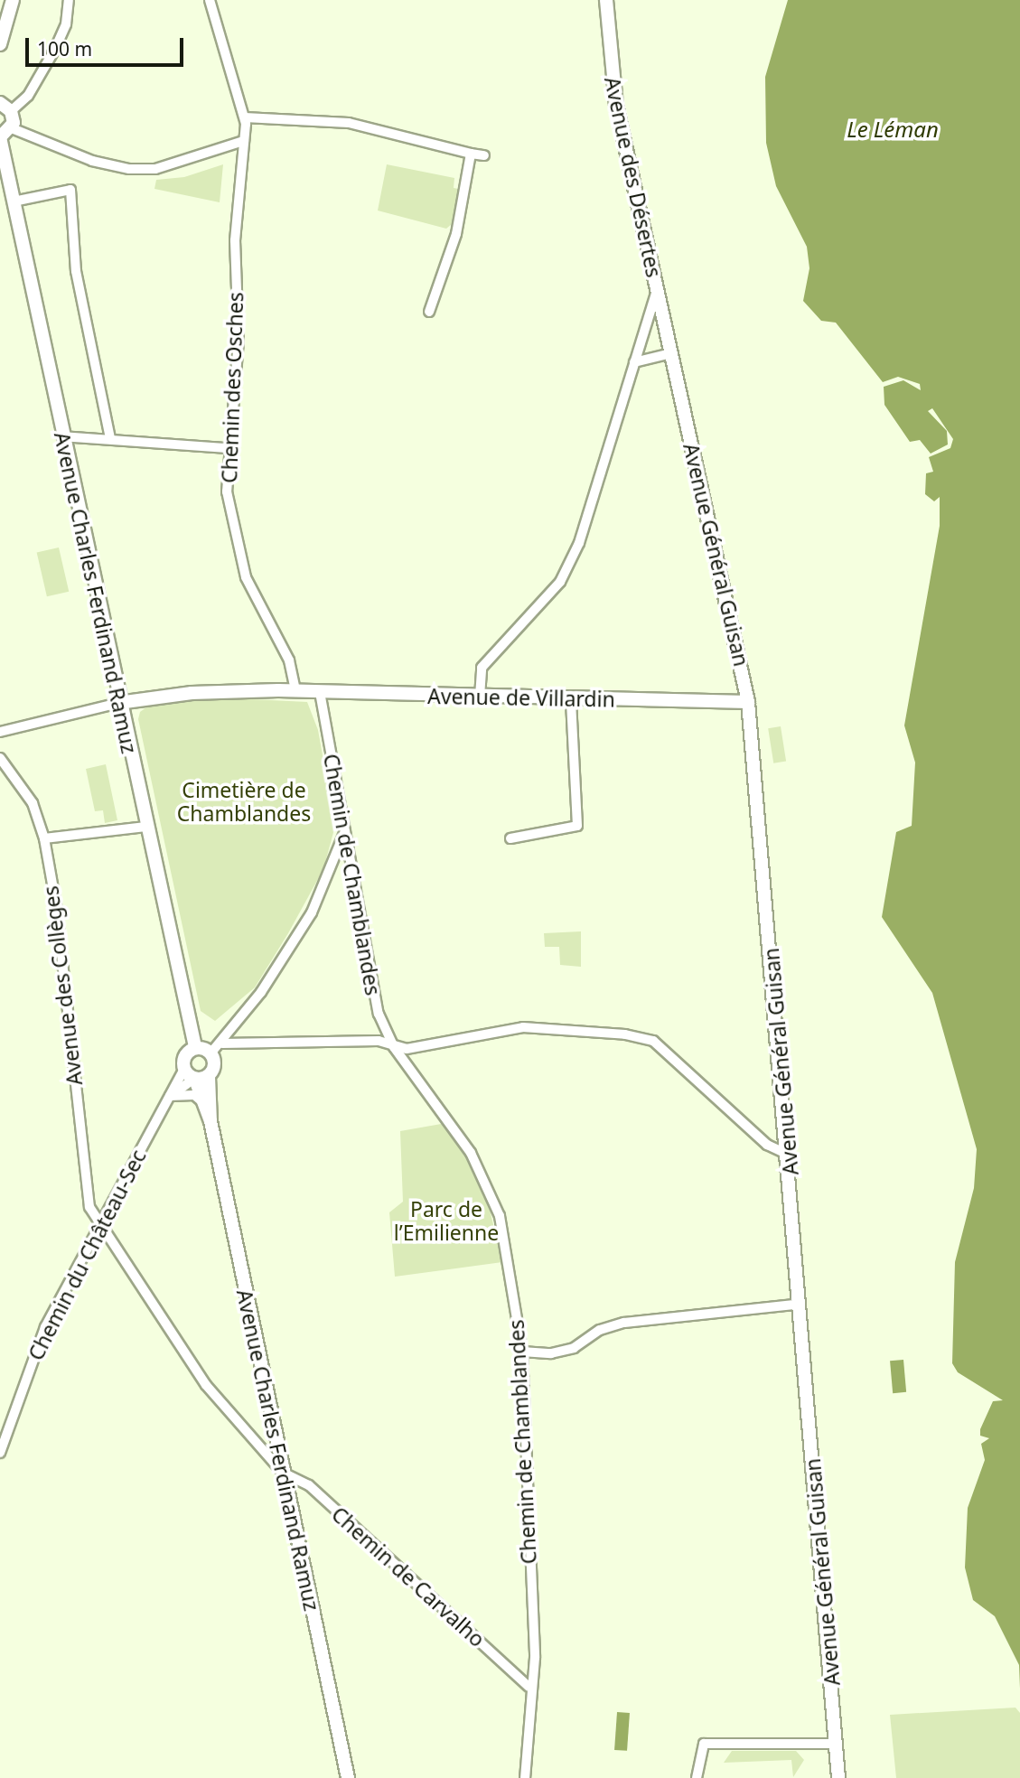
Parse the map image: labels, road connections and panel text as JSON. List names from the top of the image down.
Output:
{
  "streets": {
    "street": [
      "Avenue des Désertes",
      "Chemin des Osches",
      "Avenue Général Guisan",
      "Avenue Charles Ferdinand Ramuz",
      "Avenue de Villardin",
      "Chemin de Chamblandes",
      "Avenue des Collèges",
      "Chemin du Château-Sec",
      "Chemin de Carvalho"
    ]
  },
  "crossings": [
    ["Avenue des Désertes", "Avenue Général Guisan"],
    ["Chemin des Osches", "Avenue de Villardin"],
    ["Avenue Général Guisan", "Avenue de Villardin"],
    ["Avenue Charles Ferdinand Ramuz", "Avenue de Villardin"],
    ["Avenue Charles Ferdinand Ramuz", "Avenue des Collèges"],
    ["Avenue Charles Ferdinand Ramuz", "Chemin du Château-Sec"],
    ["Avenue Charles Ferdinand Ramuz", "Chemin de Carvalho"],
    ["Avenue de Villardin", "Chemin de Chamblandes"],
    ["Chemin de Chamblandes", "Chemin de Carvalho"],
    ["Avenue des Collèges", "Chemin du Château-Sec"],
    ["Avenue des Collèges", "Chemin de Carvalho"]
  ],
  "water": ["Le Léman"],
  "parks": ["Cimetière de Chamblandes", "Parc de l’Emilienne"],
  "scale_bar": "100 m"
}
